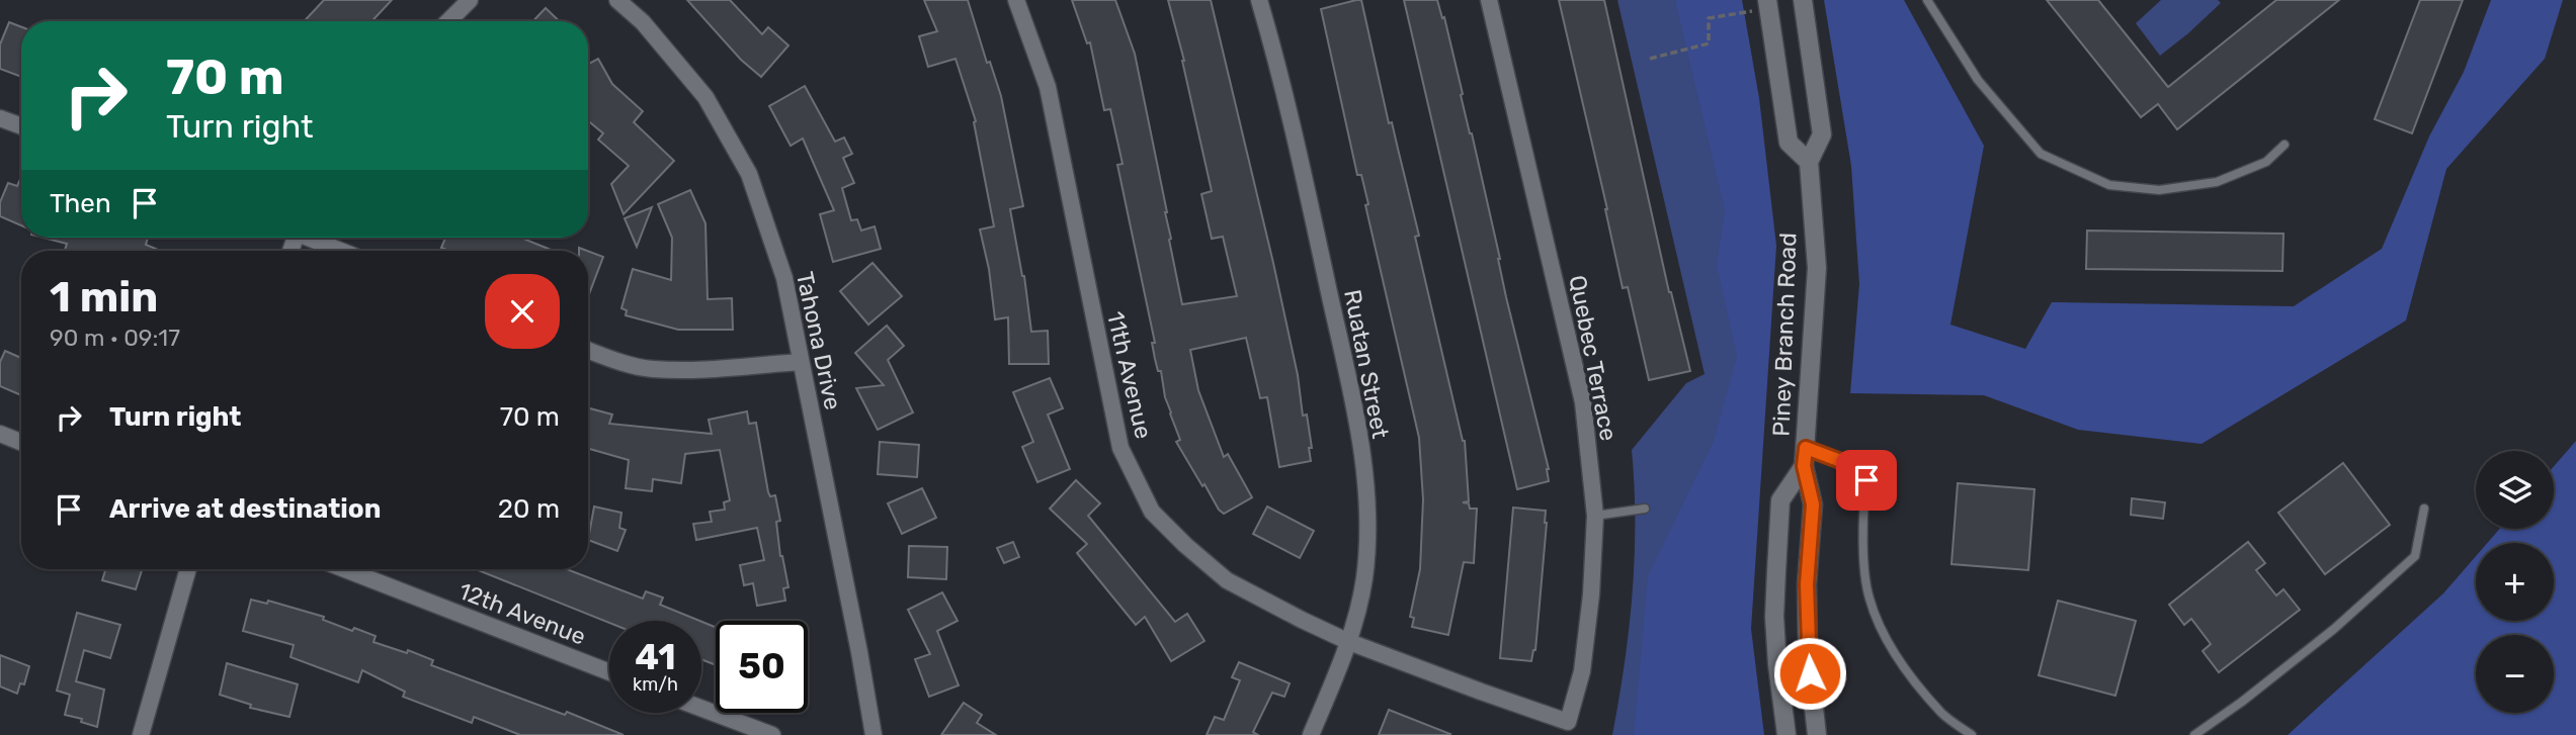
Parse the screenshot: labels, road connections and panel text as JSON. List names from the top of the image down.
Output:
{
  "streets": {
    "main road": ["Piney Branch Road"],
    "street": [
      "Tahona Drive",
      "Quebec Terrace",
      "Ruatan Street",
      "11th Avenue",
      "12th Avenue"
    ]
  },
  "crossings": [
    ["Quebec Terrace", "11th Avenue"],
    ["Ruatan Street", "11th Avenue"]
  ],
  "page": {
    "turn": ["70 m", "Turn right"],
    "then": "Then",
    "heading": ["1 min", "90 m · 09:17"],
    "list": [
      {
        "name": "Turn right",
        "value": "70 m"
      },
      {
        "name": "Arrive at destination",
        "value": "20 m"
      }
    ],
    "map_buttons": ["+", "−"],
    "speed": "41 km/h",
    "limit": "50"
  }
}
